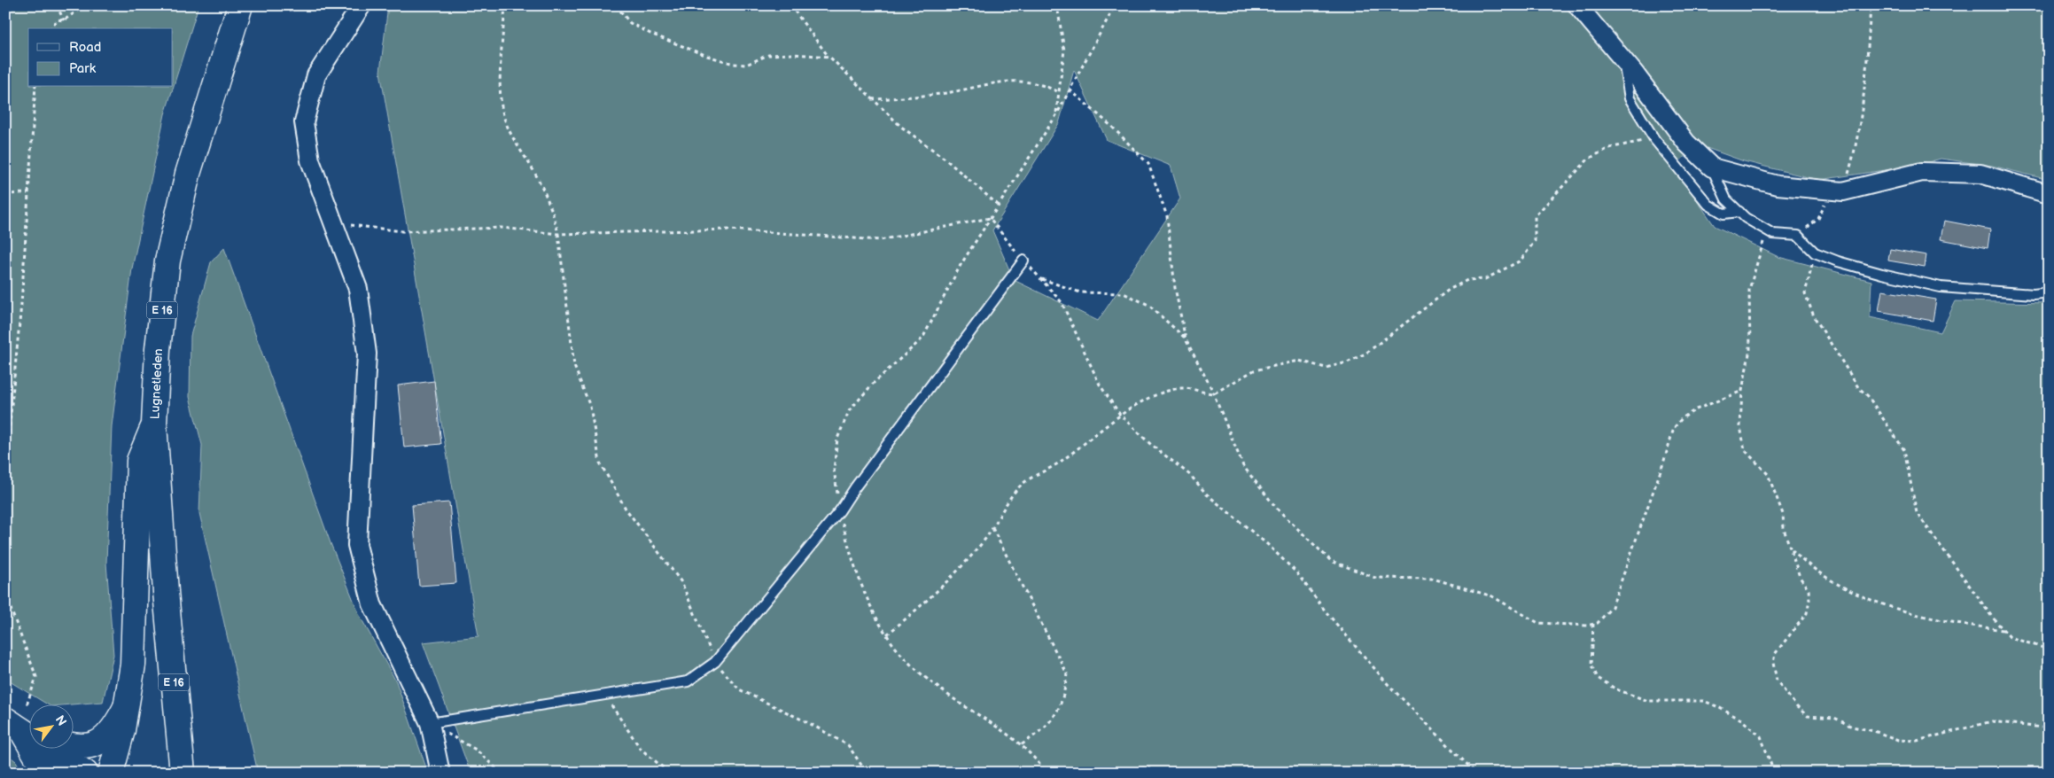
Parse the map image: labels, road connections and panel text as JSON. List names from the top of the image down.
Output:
{
  "streets": {
    "main road": ["E 16", "Lugnetleden"]
  },
  "crossings": [
    ["E 16", "Lugnetleden"]
  ],
  "legend": ["Road", "Park"],
  "north": "top right"
}
